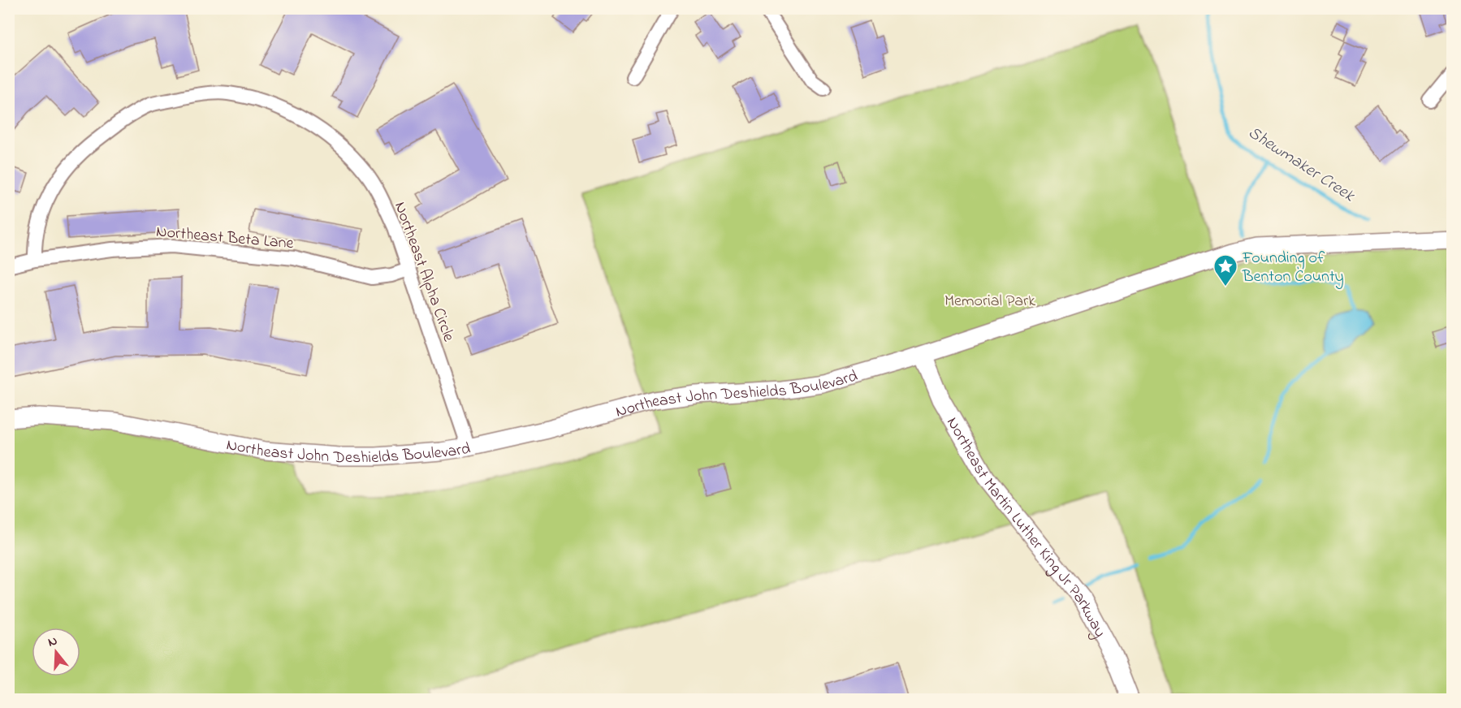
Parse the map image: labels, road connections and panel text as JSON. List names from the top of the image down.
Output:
{
  "streets": {
    "street": [
      "Northeast Beta Lane",
      "Northeast Alpha Circle",
      "Northeast John Deshields Boulevard",
      "Northeast Martin Luther King Jr Parkway"
    ]
  },
  "crossings": [
    ["Northeast Beta Lane", "Northeast Alpha Circle"],
    ["Northeast Alpha Circle", "Northeast John Deshields Boulevard"],
    ["Northeast John Deshields Boulevard", "Northeast Martin Luther King Jr Parkway"]
  ],
  "water": ["Shewmaker Creek"],
  "parks": ["Memorial Park"],
  "places": {
    "place": ["Founding of Benton County"]
  },
  "north": "top"
}
